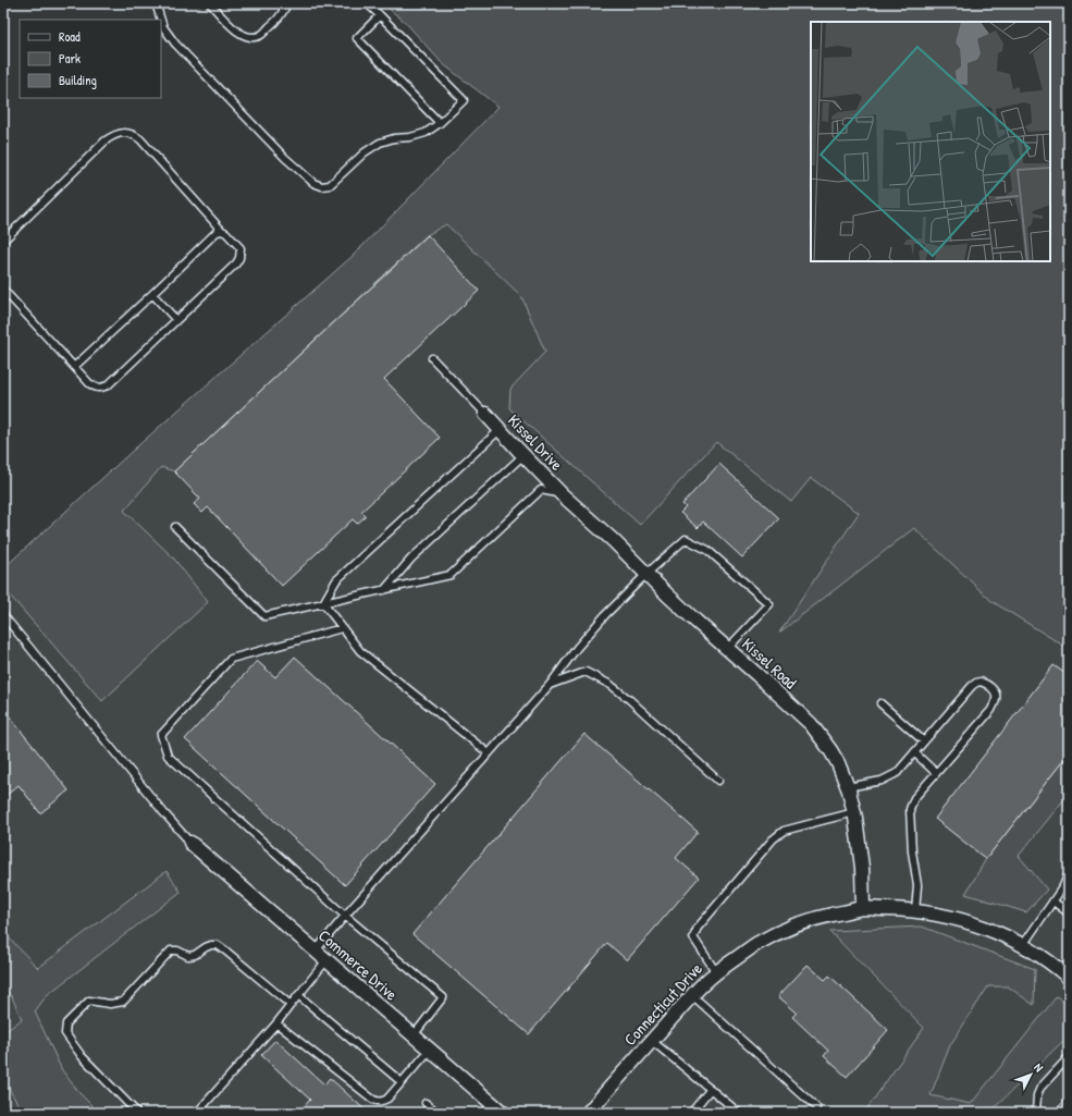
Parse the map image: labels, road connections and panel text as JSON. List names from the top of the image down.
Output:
{
  "streets": {
    "street": [
      "Kissel Drive",
      "Kissel Road",
      "Commerce Drive",
      "Connecticut Drive"
    ]
  },
  "crossings": [
    ["Kissel Drive", "Kissel Road"],
    ["Kissel Road", "Connecticut Drive"]
  ],
  "legend": ["Road", "Park", "Building"],
  "north": "top right"
}
